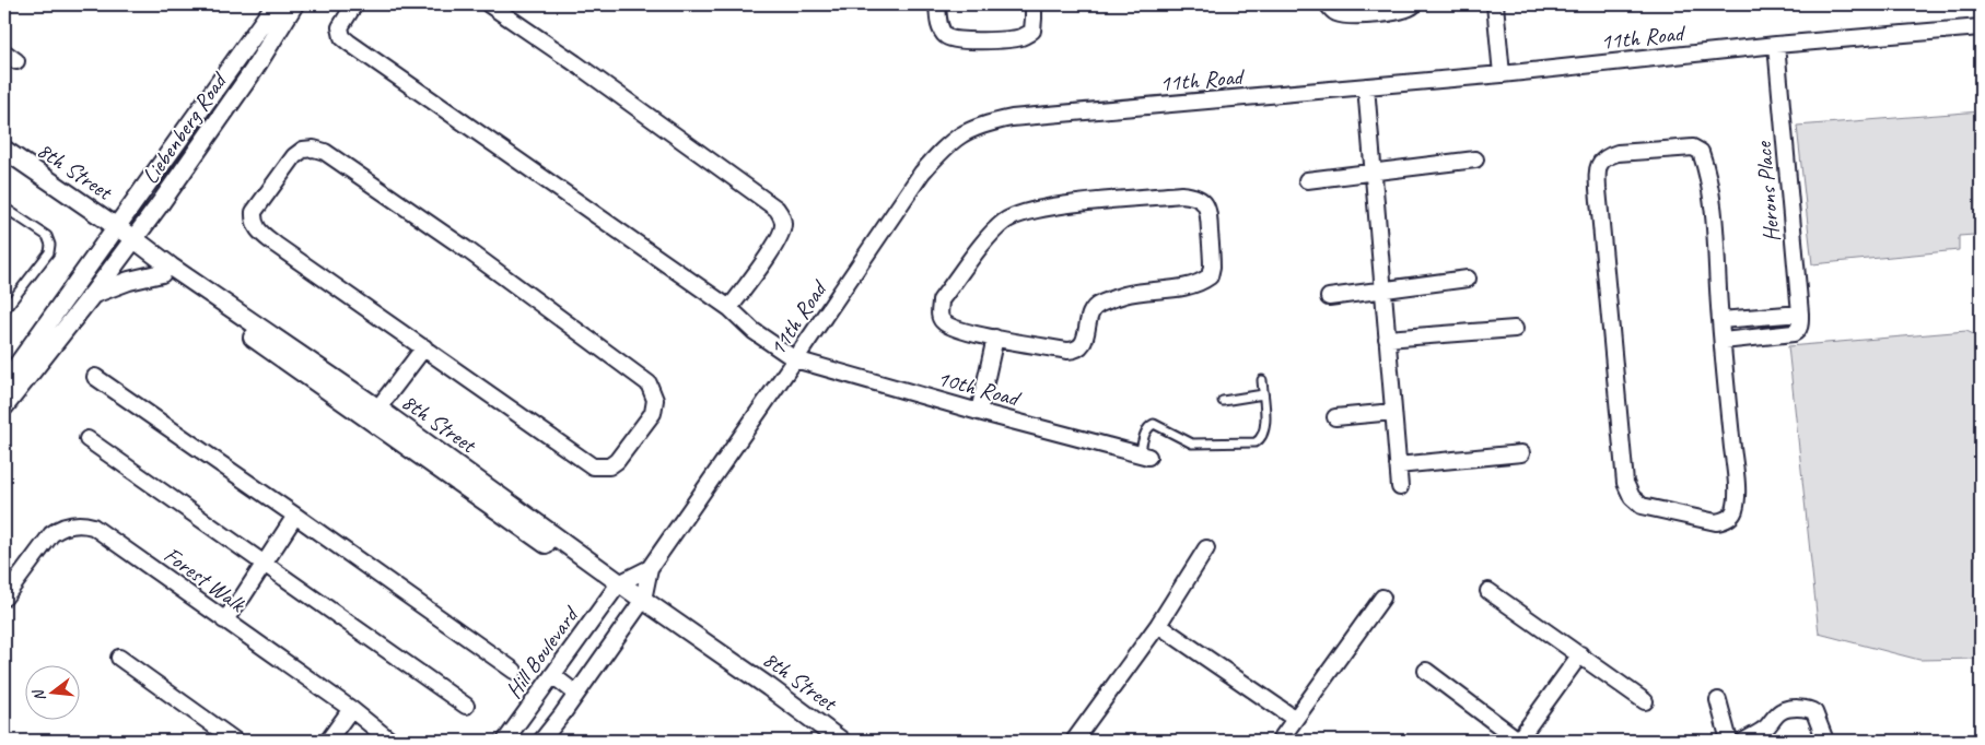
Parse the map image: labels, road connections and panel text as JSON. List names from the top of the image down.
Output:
{
  "streets": {
    "street": [
      "11th Road",
      "Liebenberg Road",
      "8th Street",
      "Herons Place",
      "10th Road",
      "Forest Walk",
      "Hill Boulevard"
    ]
  },
  "crossings": [
    ["11th Road", "8th Street"],
    ["11th Road", "Herons Place"],
    ["11th Road", "10th Road"],
    ["11th Road", "Hill Boulevard"],
    ["Liebenberg Road", "8th Street"],
    ["8th Street", "Hill Boulevard"]
  ],
  "north": "left"
}
